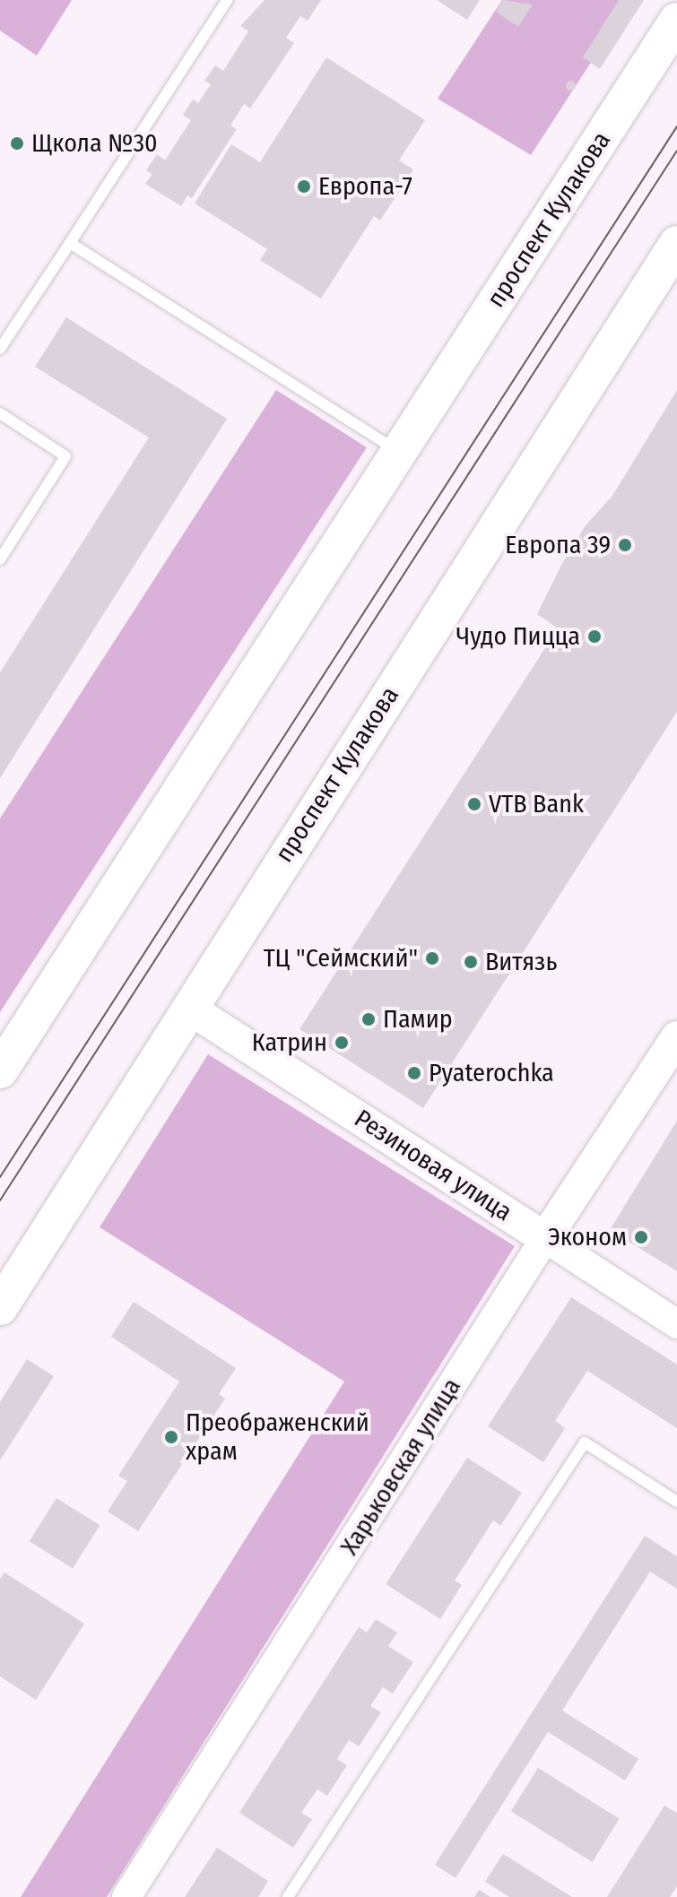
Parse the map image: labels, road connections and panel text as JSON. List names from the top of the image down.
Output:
{
  "streets": {
    "main road": ["проспект Кулакова", "Резиновая улица", "Харьковская улица"]
  },
  "crossings": [
    ["проспект Кулакова", "Резиновая улица"],
    ["Резиновая улица", "Харьковская улица"]
  ],
  "places": [
    "Щкола №30",
    "Европа-7",
    "Европа 39",
    "Чудо Пицца",
    "VTB Bank",
    "ТЦ \"Сеймский\"",
    "Витязь",
    "Памир",
    "Катрин",
    "Pyaterochka",
    "Эконом",
    "Преображенский храм"
  ]
}
